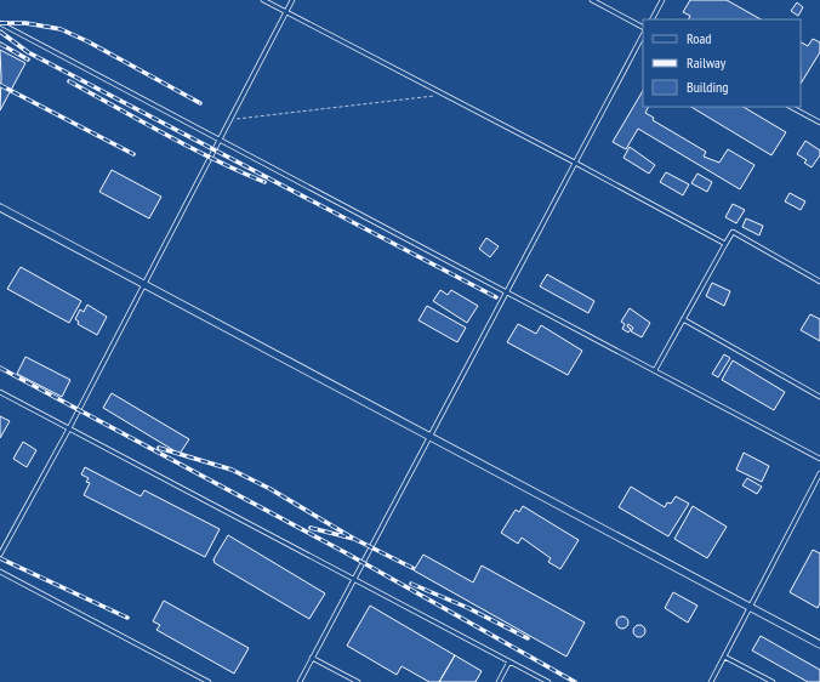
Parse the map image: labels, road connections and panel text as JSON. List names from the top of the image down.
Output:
{
  "legend": ["Road", "Railway", "Building"]
}
